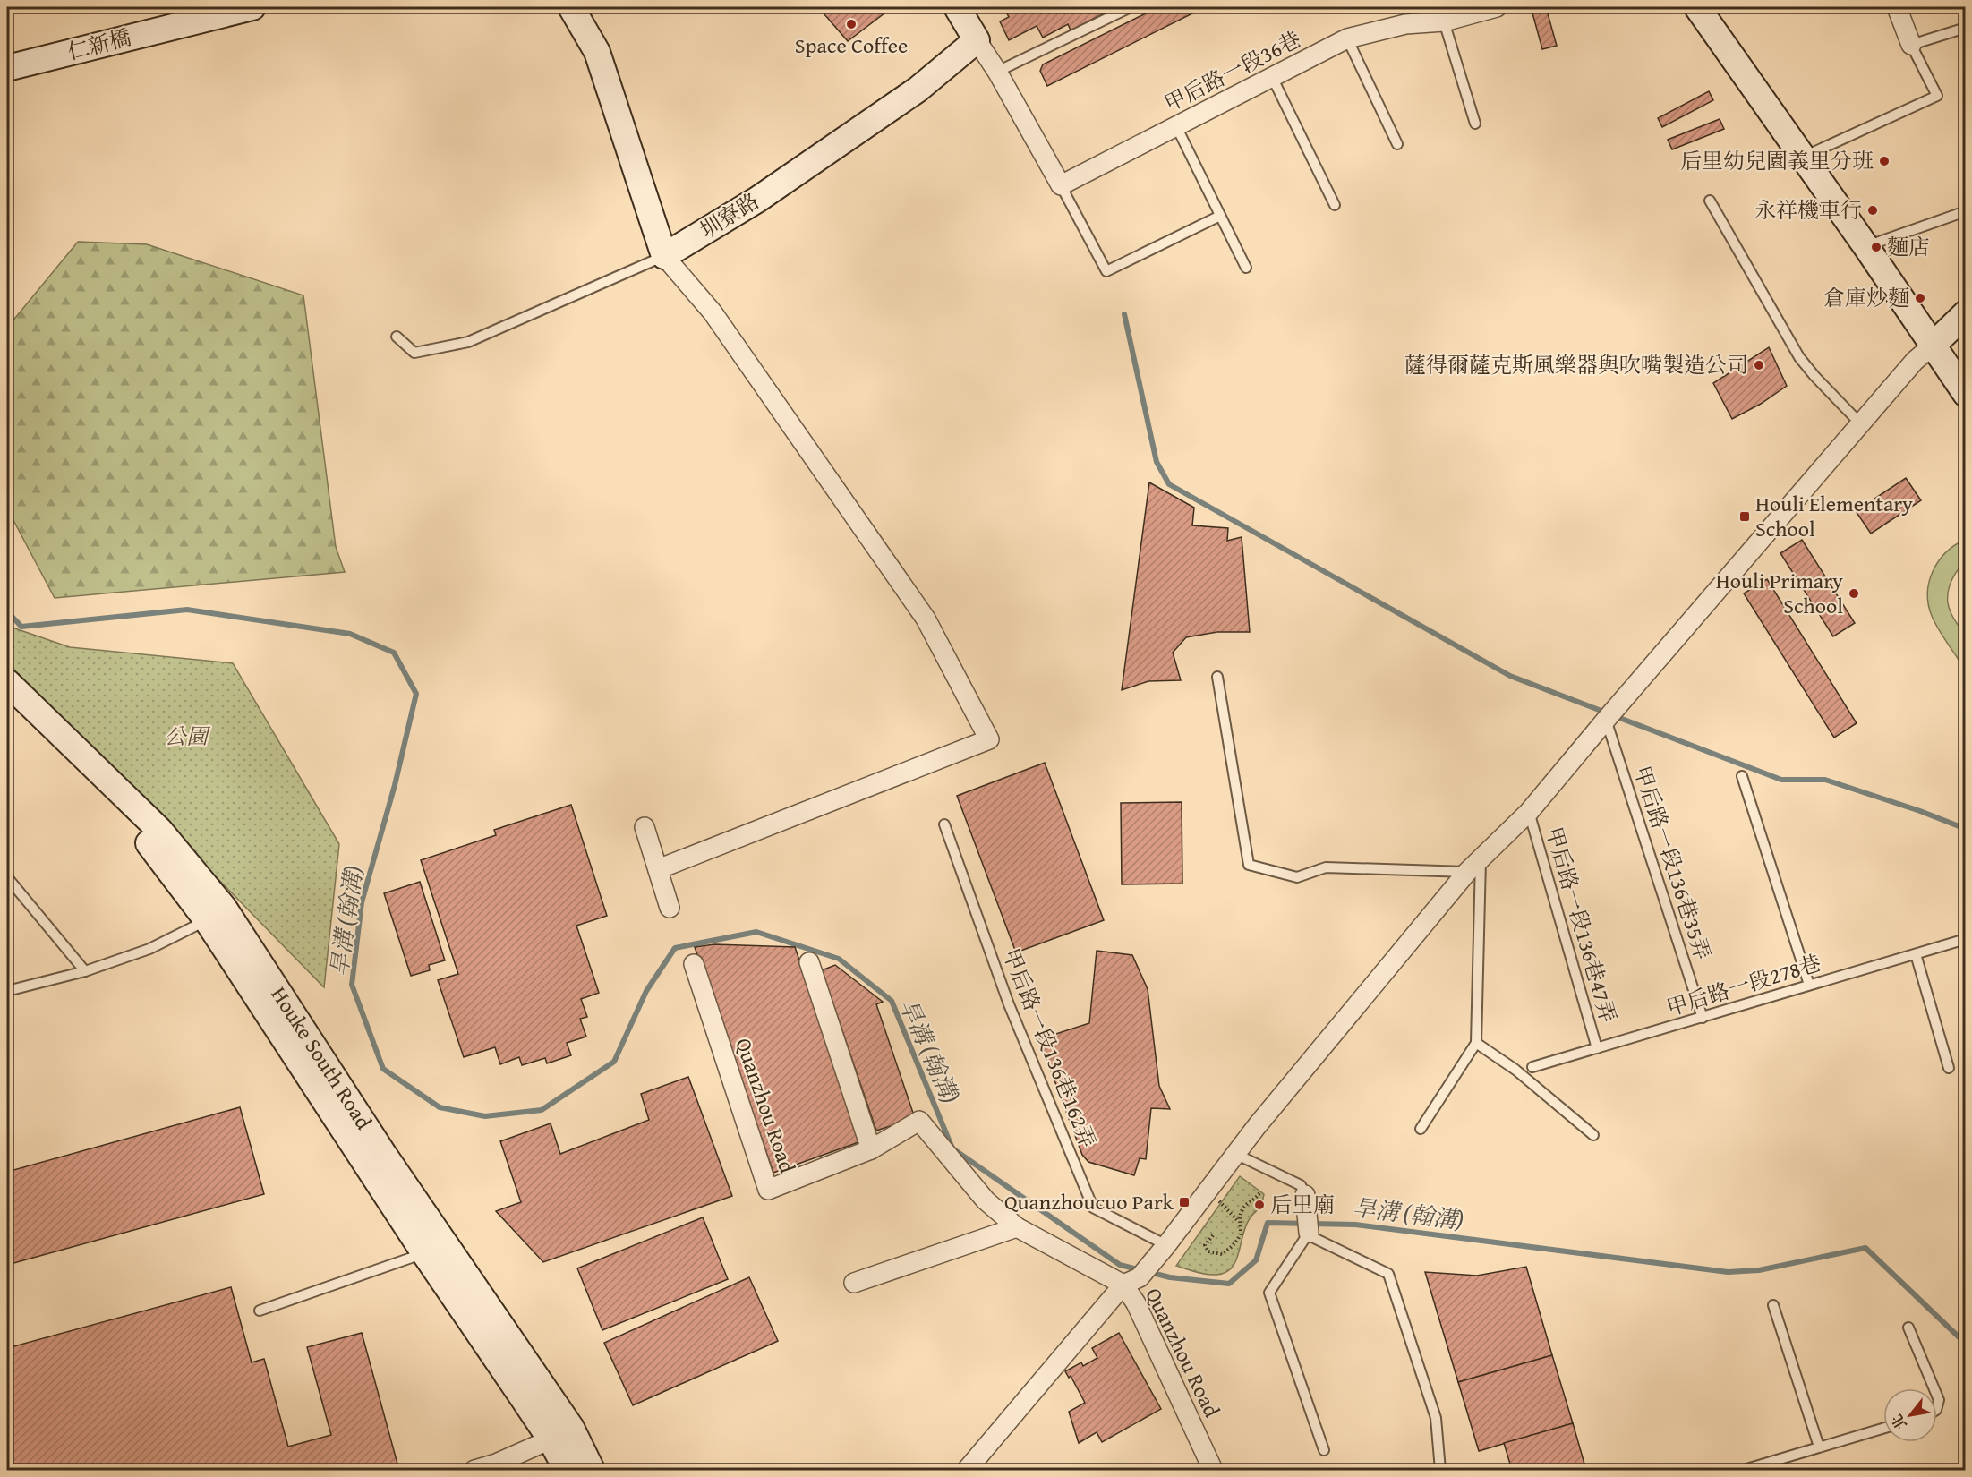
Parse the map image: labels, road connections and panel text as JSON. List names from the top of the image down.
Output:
{
  "streets": {
    "street": [
      "仁新橋",
      "甲后路一段36巷",
      "圳寮路",
      "Houke South Road",
      "Quanzhou Road"
    ],
    "lane": [
      "甲后路一段136巷35弄",
      "甲后路一段136巷47弄",
      "甲后路一段278巷",
      "甲后路一段136巷162弄"
    ]
  },
  "crossings": [
    ["甲后路一段136巷35弄", "甲后路一段278巷"],
    ["甲后路一段136巷47弄", "甲后路一段278巷"]
  ],
  "water": ["旱溝 (翰溝)"],
  "parks": ["公園"],
  "places": {
    "other": [
      "Space Coffee",
      "后里幼兒園義里分班",
      "永祥機車行",
      "麵店",
      "倉庫炒麵",
      "薩得爾薩克斯風樂器與吹嘴製造公司",
      "Houli Primary School",
      "后里廟"
    ],
    "transit": ["Houli Elementary School", "Quanzhoucuo Park"]
  },
  "north": "bottom left"
}
